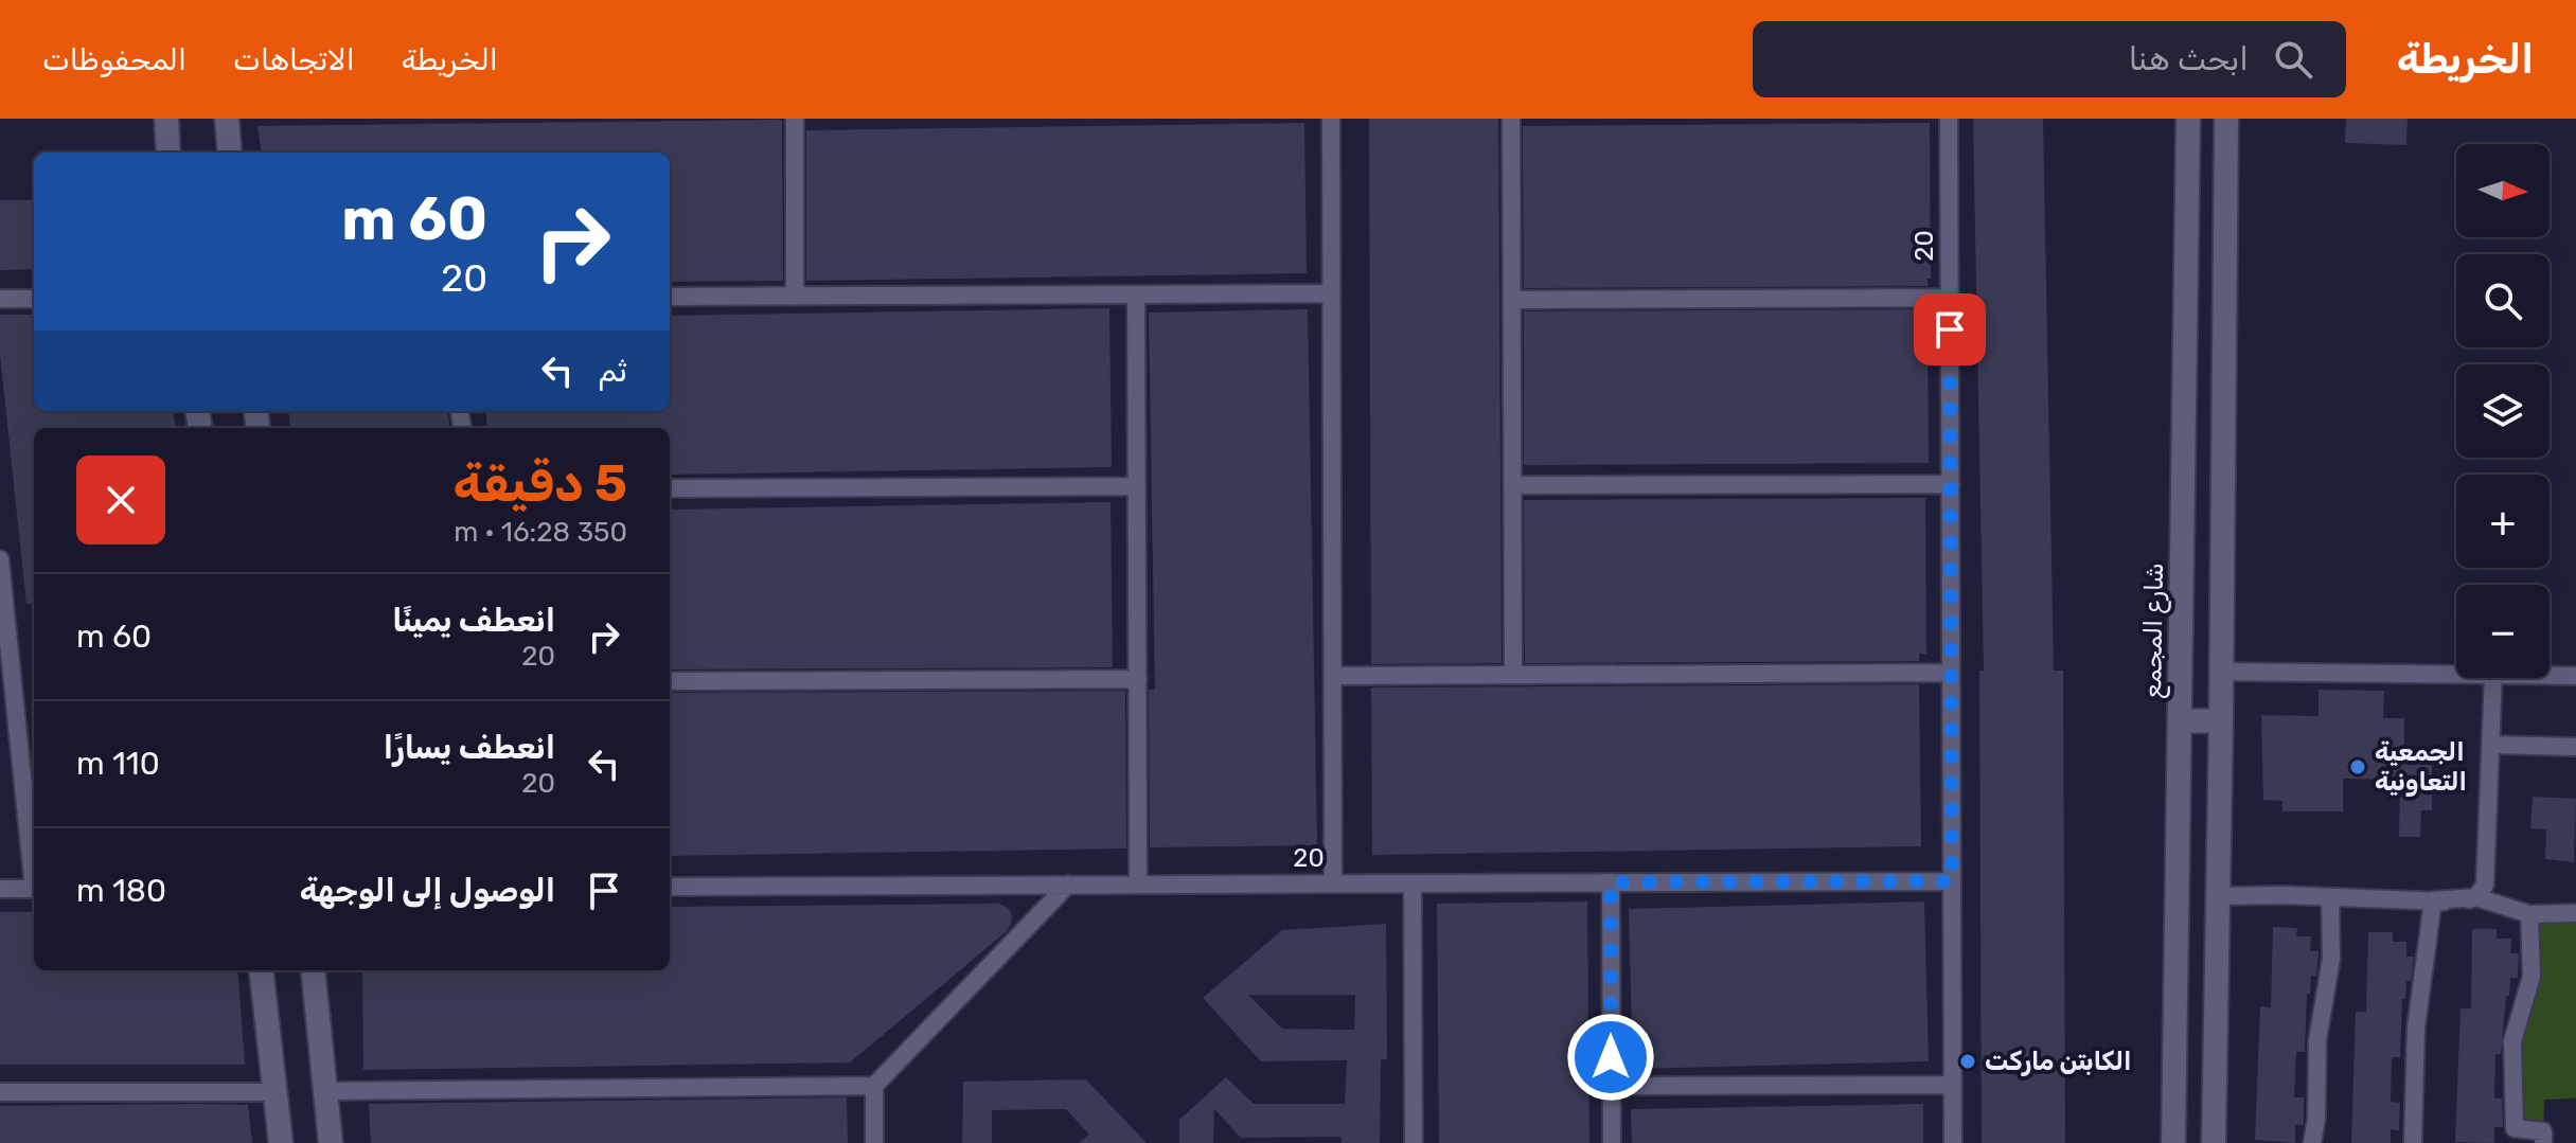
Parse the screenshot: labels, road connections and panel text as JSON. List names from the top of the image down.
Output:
{
  "streets": {
    "street": ["20", "شارع المجمع"]
  },
  "places": ["الجمعية التعاونية", "الكابتن ماركت"],
  "north": "right",
  "page": {
    "header": "الخريطة",
    "search": "ابحث هنا",
    "nav": ["الخريطة", "الاتجاهات", "المحفوظات"],
    "map_buttons": ["+", "−"],
    "turn": ["60 m", "20"],
    "then": "ثم",
    "heading": ["5 دقيقة", "350 m · 16:28"],
    "list": [
      {
        "name": "انعطف يمينًا",
        "note": "20",
        "value": "60 m"
      },
      {
        "name": "انعطف يسارًا",
        "note": "20",
        "value": "110 m"
      },
      {
        "name": "الوصول إلى الوجهة",
        "value": "180 m"
      }
    ]
  }
}
